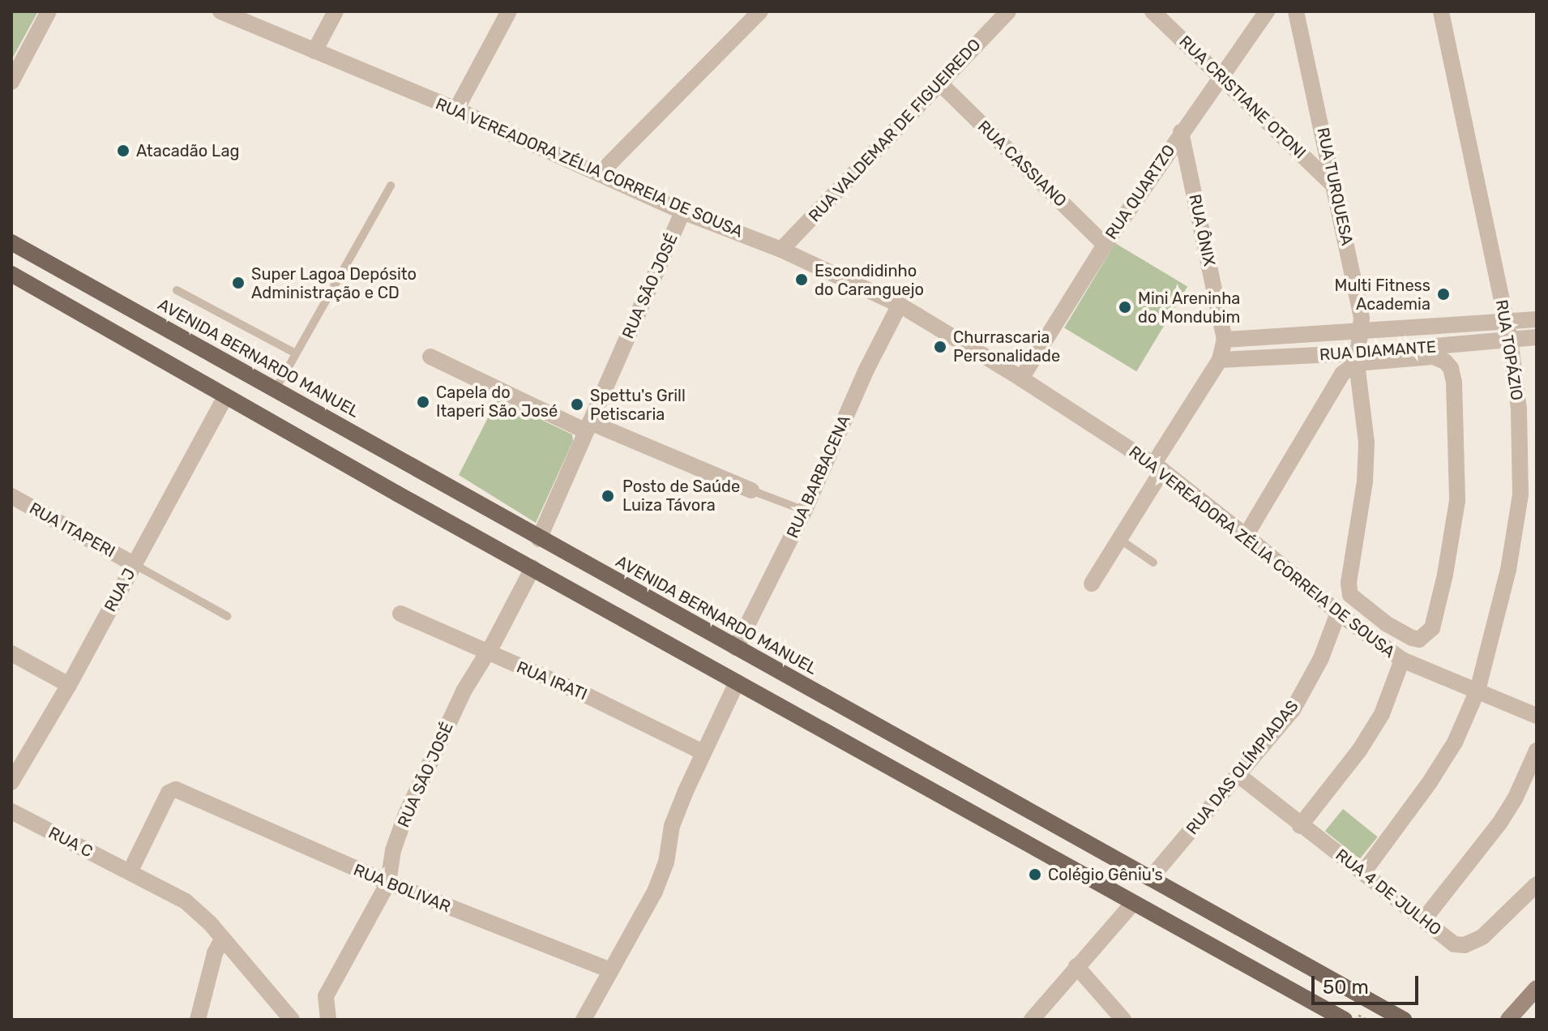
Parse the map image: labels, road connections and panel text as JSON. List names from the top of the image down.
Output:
{
  "streets": {
    "main road": ["AVENIDA BERNARDO MANUEL"],
    "street": [
      "RUA CRISTIANE OTONI",
      "RUA VALDEMAR DE FIGUEIREDO",
      "RUA CASSIANO",
      "RUA VEREADORA ZÉLIA CORREIA DE SOUSA",
      "RUA TURQUESA",
      "RUA QUARTZO",
      "RUA ÔNIX",
      "RUA SÃO JOSÉ",
      "RUA TOPÁZIO",
      "RUA DIAMANTE",
      "RUA BARBACENA",
      "RUA ITAPERI",
      "RUA J",
      "RUA IRATI",
      "RUA DAS OLÍMPIADAS",
      "RUA C",
      "RUA BOLIVAR",
      "RUA 4 DE JULHO"
    ]
  },
  "crossings": [
    ["RUA CRISTIANE OTONI", "RUA TURQUESA"],
    ["RUA CRISTIANE OTONI", "RUA QUARTZO"],
    ["RUA VALDEMAR DE FIGUEIREDO", "RUA CASSIANO"],
    ["RUA VALDEMAR DE FIGUEIREDO", "RUA VEREADORA ZÉLIA CORREIA DE SOUSA"],
    ["RUA CASSIANO", "RUA QUARTZO"],
    ["RUA VEREADORA ZÉLIA CORREIA DE SOUSA", "RUA QUARTZO"],
    ["RUA VEREADORA ZÉLIA CORREIA DE SOUSA", "RUA ÔNIX"],
    ["RUA VEREADORA ZÉLIA CORREIA DE SOUSA", "RUA SÃO JOSÉ"],
    ["RUA VEREADORA ZÉLIA CORREIA DE SOUSA", "RUA TOPÁZIO"],
    ["RUA VEREADORA ZÉLIA CORREIA DE SOUSA", "RUA BARBACENA"],
    ["RUA VEREADORA ZÉLIA CORREIA DE SOUSA", "RUA DAS OLÍMPIADAS"],
    ["RUA TURQUESA", "RUA DIAMANTE"],
    ["RUA QUARTZO", "RUA ÔNIX"],
    ["RUA ÔNIX", "RUA DIAMANTE"],
    ["RUA SÃO JOSÉ", "AVENIDA BERNARDO MANUEL"],
    ["RUA SÃO JOSÉ", "RUA IRATI"],
    ["RUA SÃO JOSÉ", "RUA BOLIVAR"],
    ["RUA TOPÁZIO", "RUA DIAMANTE"],
    ["RUA TOPÁZIO", "RUA 4 DE JULHO"],
    ["AVENIDA BERNARDO MANUEL", "RUA BARBACENA"],
    ["AVENIDA BERNARDO MANUEL", "RUA DAS OLÍMPIADAS"],
    ["RUA ITAPERI", "RUA J"],
    ["RUA DAS OLÍMPIADAS", "RUA 4 DE JULHO"],
    ["RUA C", "RUA BOLIVAR"]
  ],
  "places": [
    "Atacadão Lag",
    "Escondidinho do Caranguejo",
    "Super Lagoa Depósito Administração e CD",
    "Multi Fitness Academia",
    "Mini Areninha do Mondubim",
    "Churrascaria Personalidade",
    "Capela do Itaperi São José",
    "Spettu's Grill Petiscaria",
    "Posto de Saúde Luiza Távora",
    "Colégio Gêniu's"
  ],
  "scale_bar": "50 m"
}
